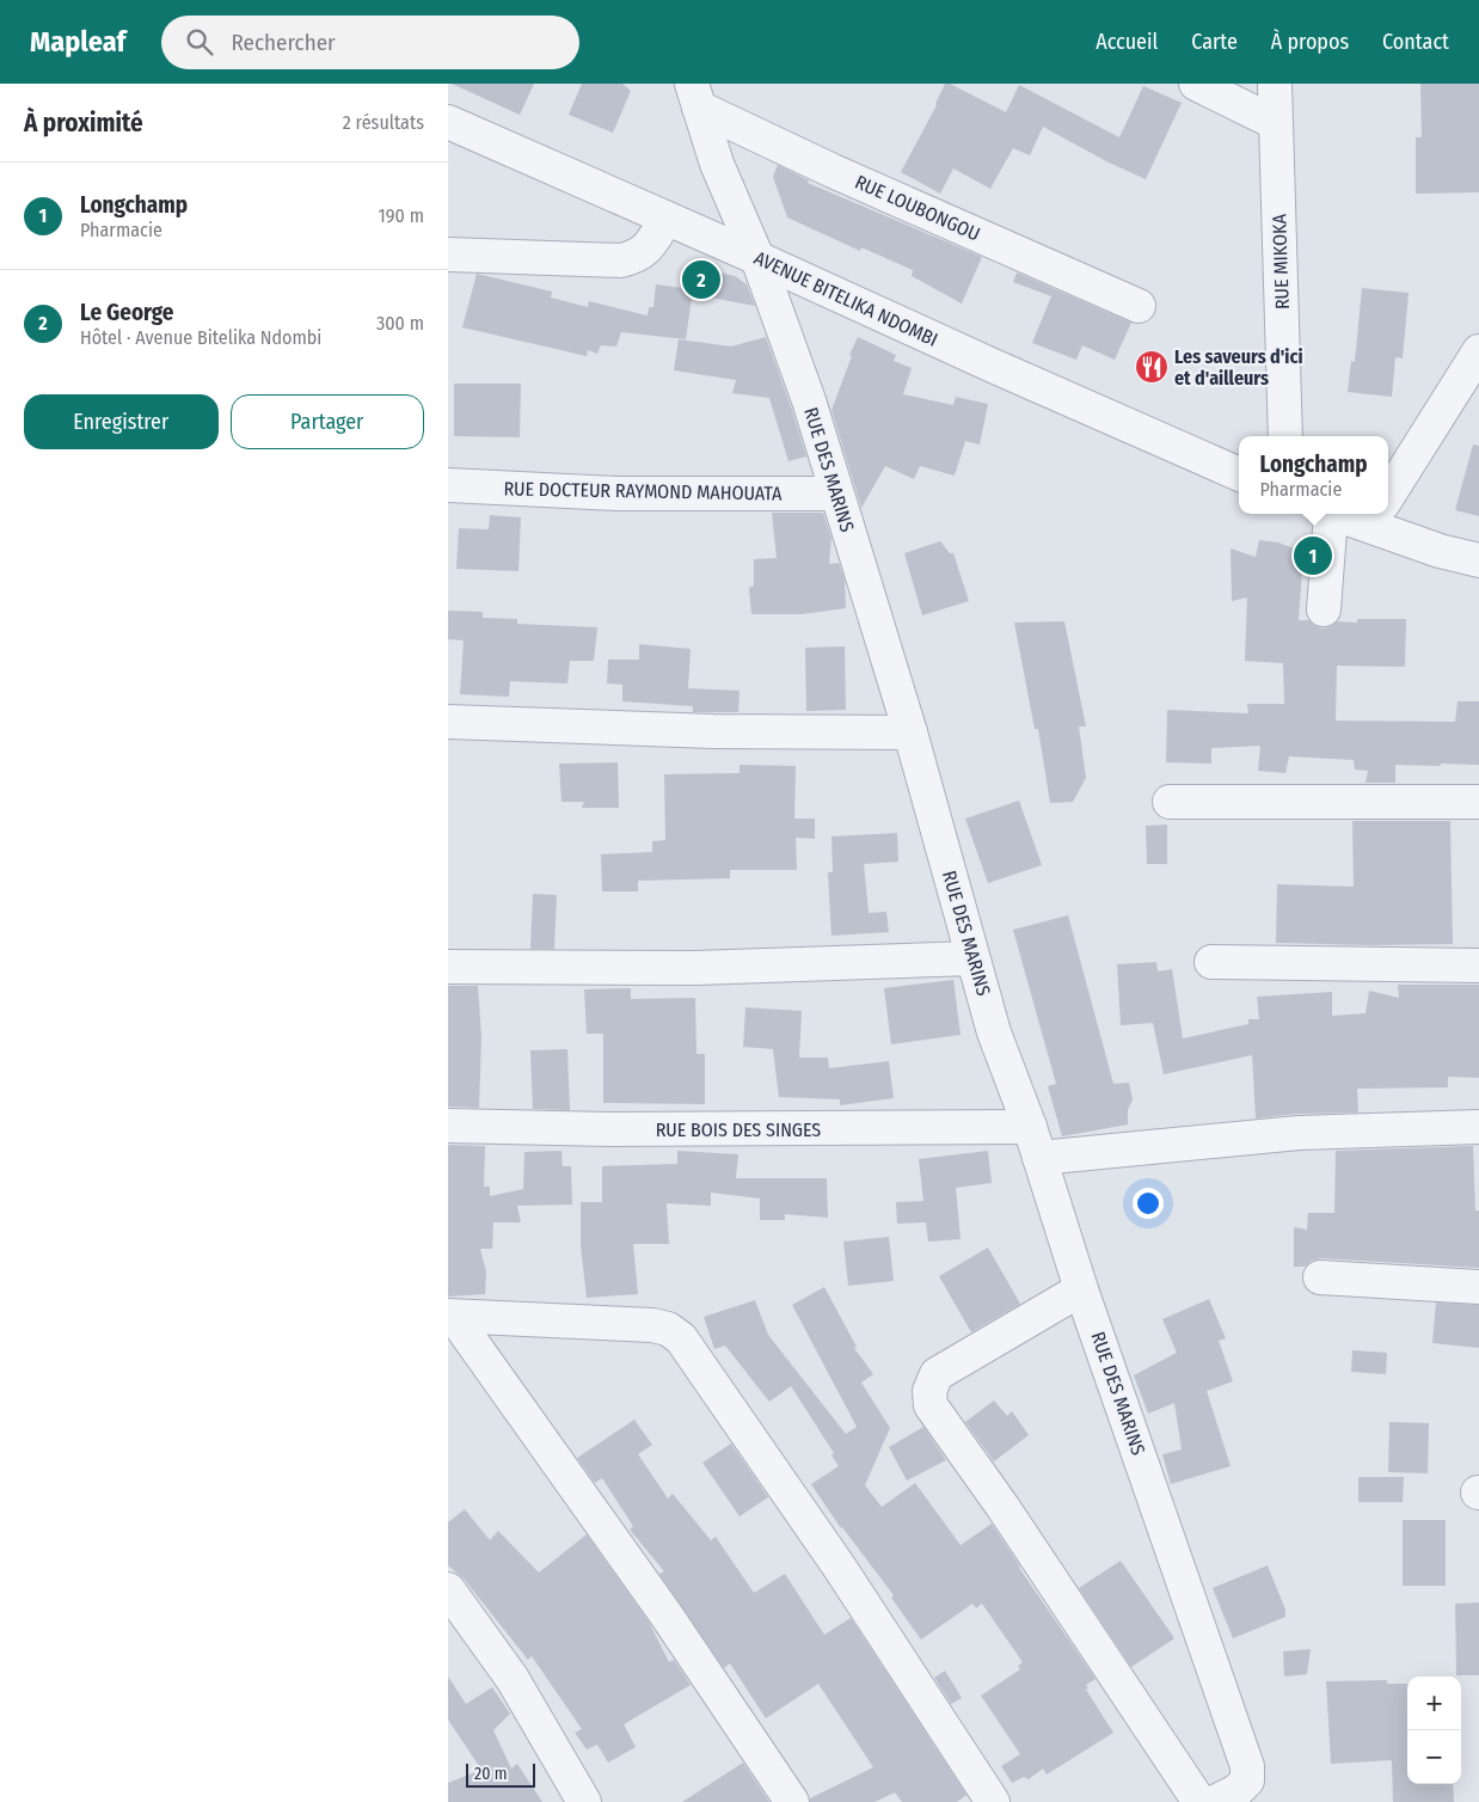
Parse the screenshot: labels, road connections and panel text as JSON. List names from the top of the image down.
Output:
{
  "streets": {
    "street": [
      "RUE LOUBONGOU",
      "RUE MIKOKA",
      "AVENUE BITELIKA NDOMBI",
      "RUE DES MARINS",
      "RUE DOCTEUR RAYMOND MAHOUATA",
      "RUE BOIS DES SINGES"
    ]
  },
  "crossings": [
    ["RUE LOUBONGOU", "RUE DES MARINS"],
    ["AVENUE BITELIKA NDOMBI", "RUE DES MARINS"],
    ["RUE DES MARINS", "RUE DOCTEUR RAYMOND MAHOUATA"],
    ["RUE DES MARINS", "RUE BOIS DES SINGES"]
  ],
  "places": {
    "restaurant": ["Les saveurs d'ici et d'ailleurs"]
  },
  "scale_bar": "20 m",
  "page": {
    "header": "Mapleaf",
    "search": "Rechercher",
    "nav": [
      "Accueil",
      "Carte",
      "À propos",
      "Contact"
    ],
    "heading": ["À proximité", "2 résultats"],
    "list": [
      {
        "mark": "1",
        "name": "Longchamp",
        "note": "Pharmacie",
        "value": "190 m"
      },
      {
        "mark": "2",
        "name": "Le George",
        "note": "Hôtel · Avenue Bitelika Ndombi",
        "value": "300 m"
      }
    ],
    "pins": ["2", "1"],
    "buttons": ["Enregistrer", "Partager"],
    "popup": ["Longchamp", "Pharmacie"],
    "map_buttons": ["+", "−"],
    "scale": "20 m"
  }
}
